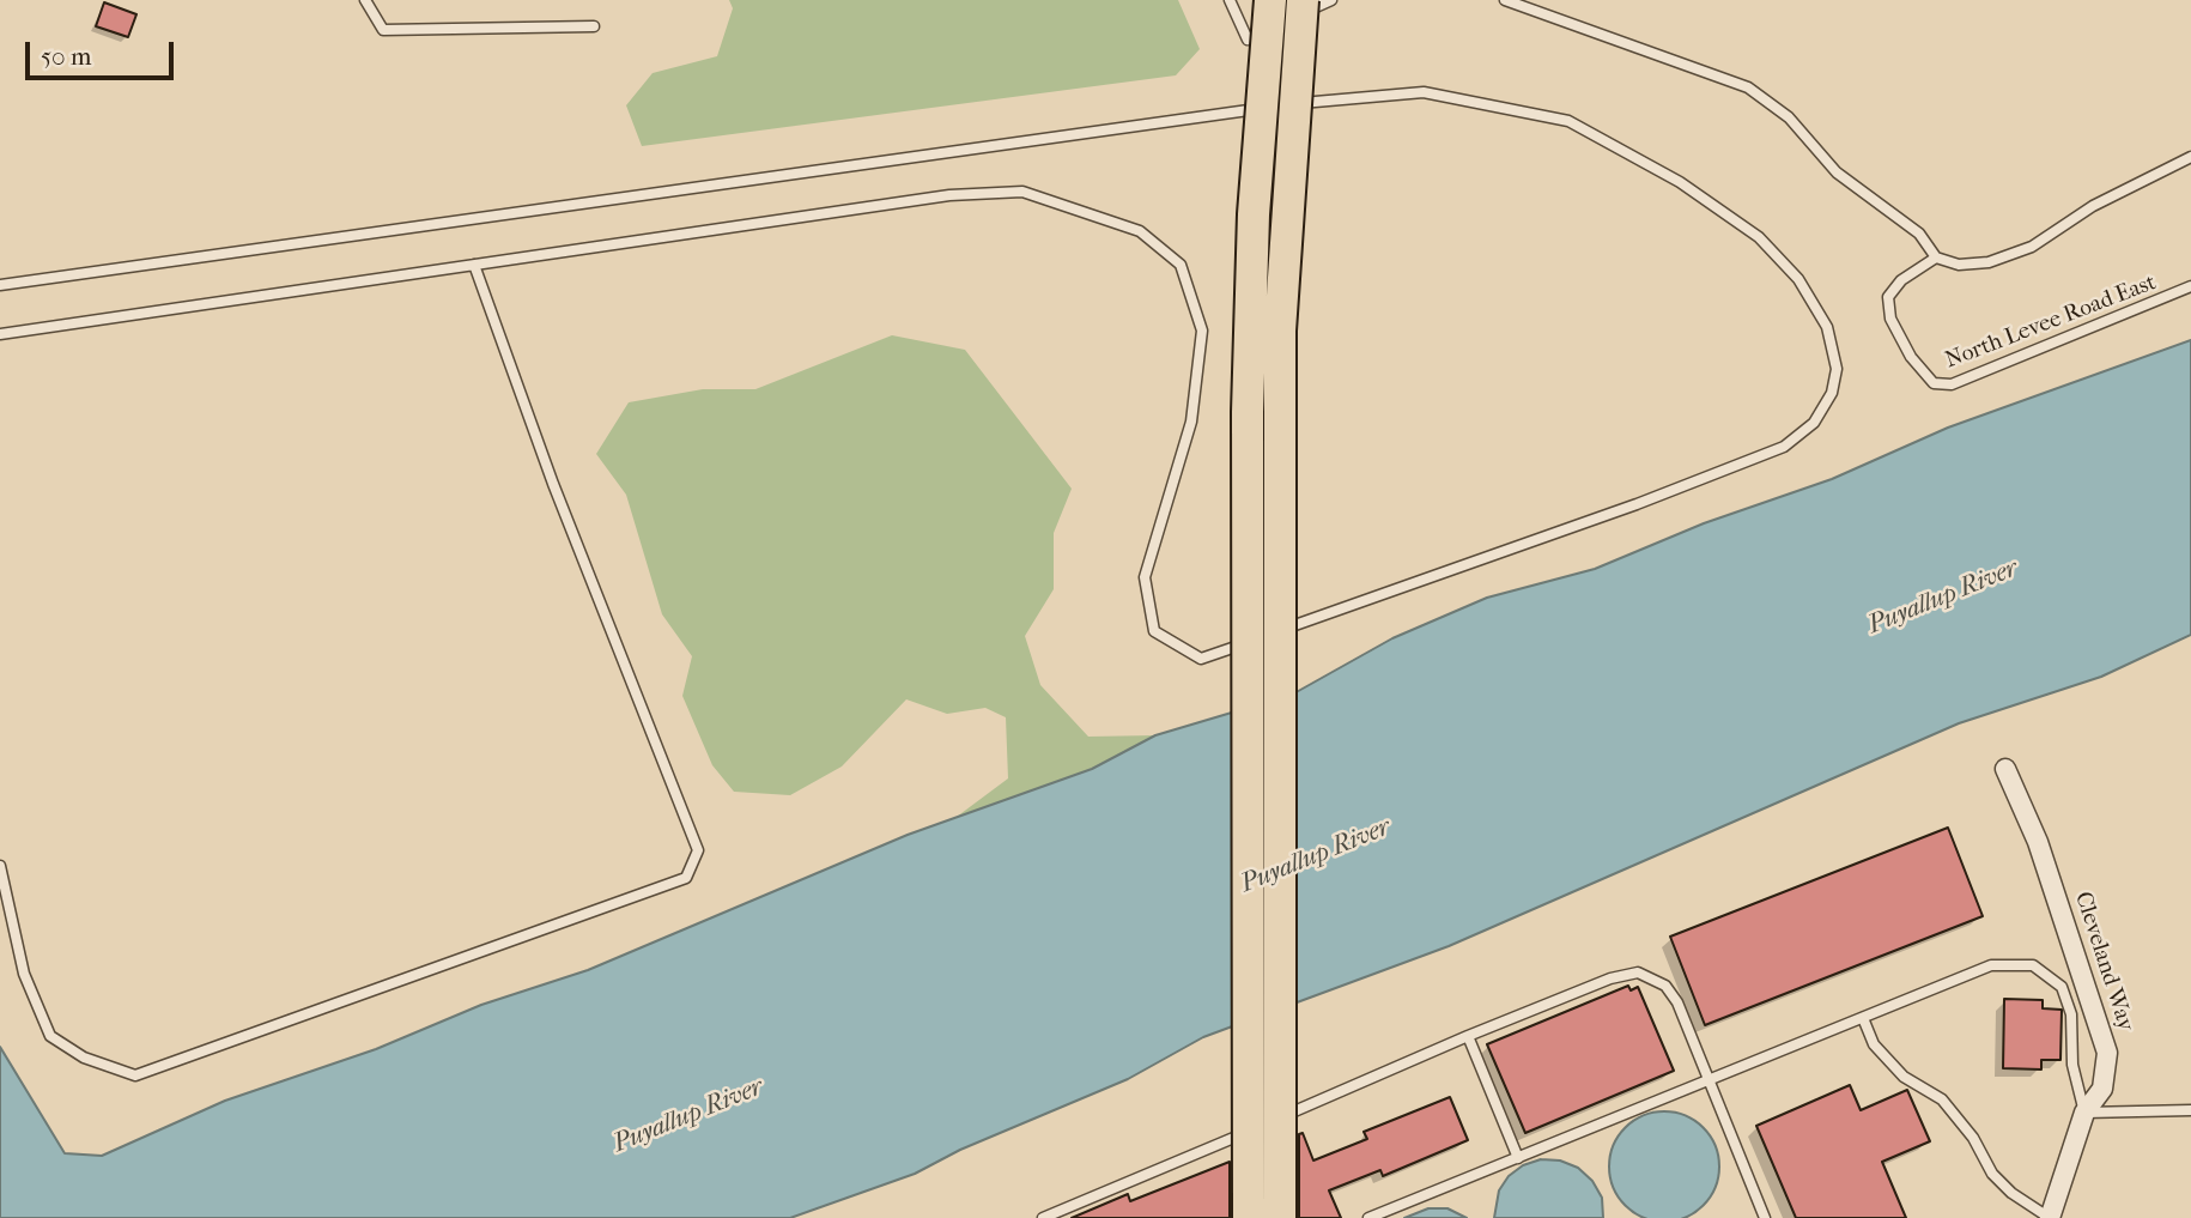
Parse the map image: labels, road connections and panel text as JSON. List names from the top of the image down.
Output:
{
  "streets": {
    "street": ["Cleveland Way"],
    "lane": ["North Levee Road East"]
  },
  "water": ["Puyallup River"],
  "scale_bar": "50 m"
}
